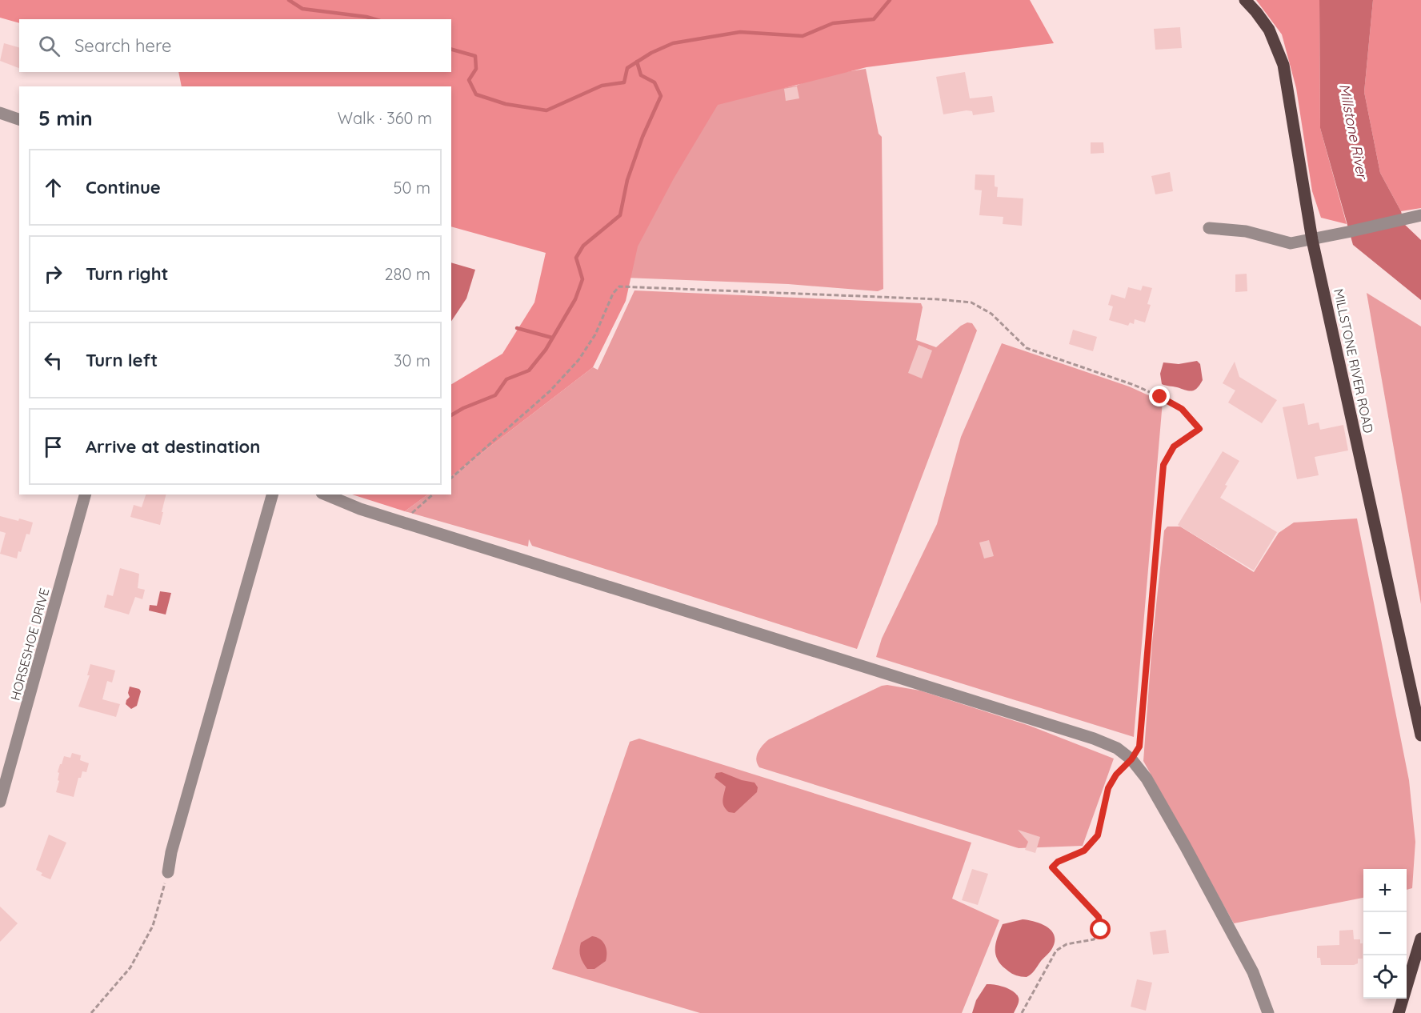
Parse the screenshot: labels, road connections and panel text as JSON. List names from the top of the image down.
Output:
{
  "streets": {
    "main road": ["MILLSTONE RIVER ROAD"],
    "street": ["HORSESHOE DRIVE"]
  },
  "water": ["Millstone River"],
  "page": {
    "search": "Search here",
    "heading": ["5 min", "Walk · 360 m"],
    "list": [
      ["Continue", "50 m"],
      ["Turn right", "280 m"],
      ["Turn left", "30 m"],
      "Arrive at destination"
    ],
    "map_buttons": ["+", "−"]
  }
}
